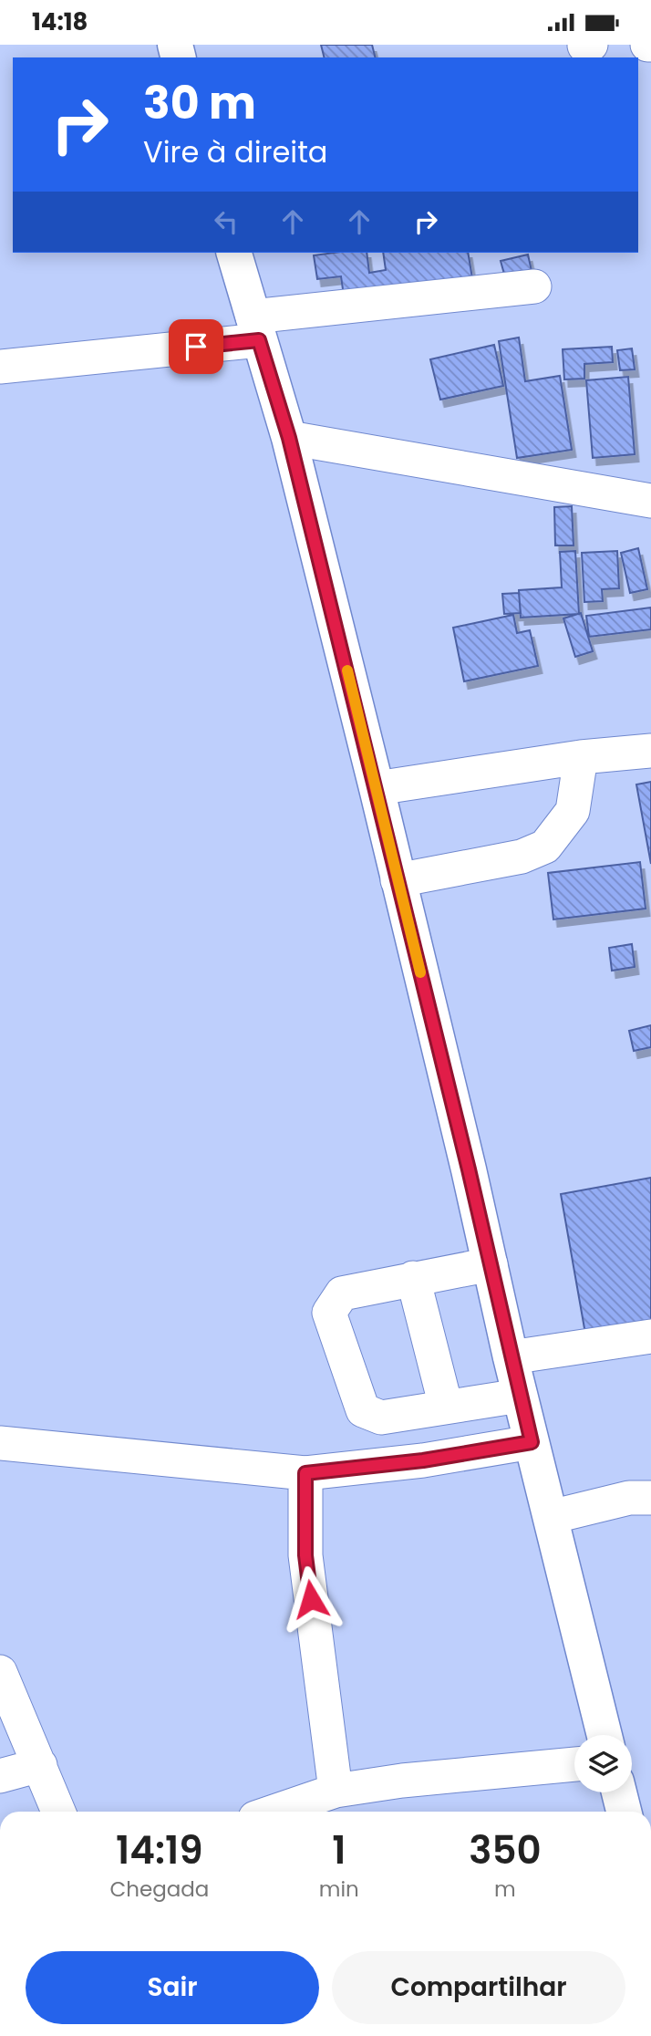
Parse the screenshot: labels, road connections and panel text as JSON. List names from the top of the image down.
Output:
{
  "page": {
    "status": "14:18",
    "turn": ["30 m", "Vire à direita"],
    "eta": [
      "14:19",
      "Chegada",
      "1",
      "min",
      "350",
      "m"
    ],
    "buttons": ["Sair", "Compartilhar"]
  }
}
